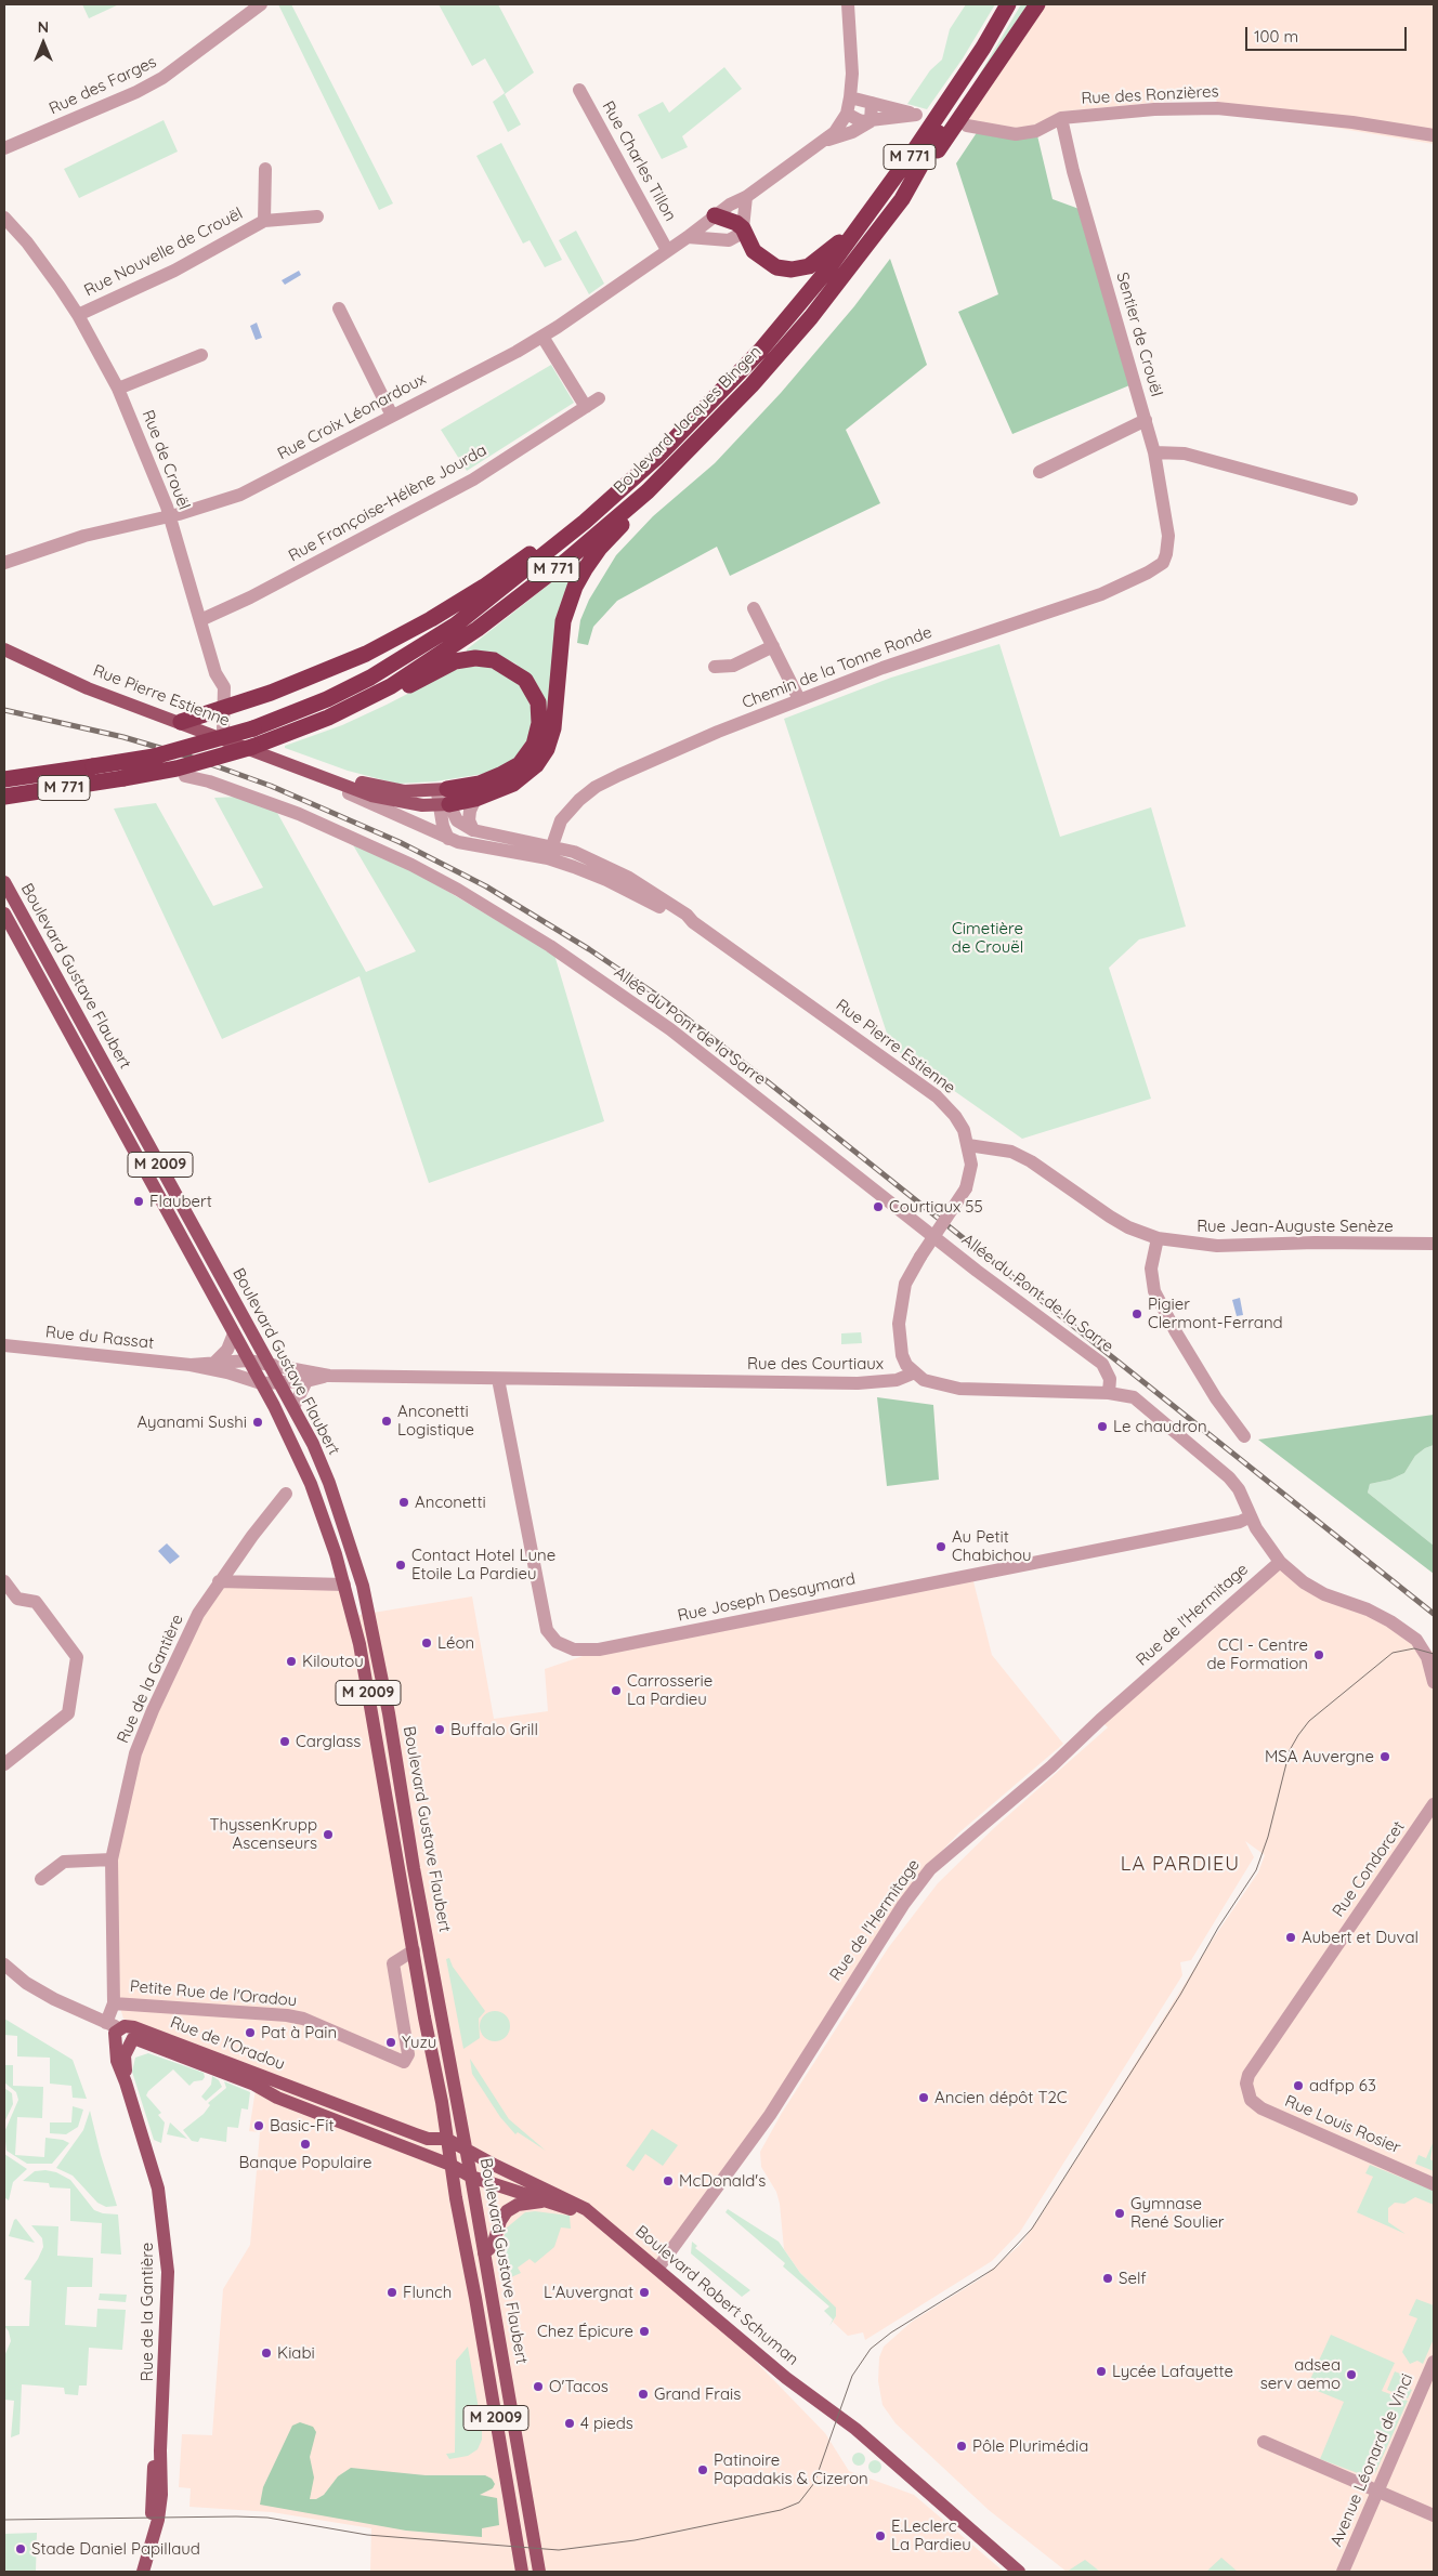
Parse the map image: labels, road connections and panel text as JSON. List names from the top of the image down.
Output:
{
  "streets": {
    "highway": ["M 771", "Boulevard Jacques Bingen"],
    "main road": [
      "Rue Pierre Estienne",
      "Boulevard Gustave Flaubert",
      "M 2009",
      "Rue de la Gantière",
      "Rue de l'Oradou",
      "Boulevard Robert Schuman"
    ],
    "street": [
      "Rue des Farges",
      "Rue des Ronzières",
      "Rue Charles Tillon",
      "Rue Nouvelle de Crouël",
      "Sentier de Crouël",
      "Rue Croix Léonardoux",
      "Rue de Crouël",
      "Rue Françoise-Hélène Jourda",
      "Chemin de la Tonne Ronde",
      "Allée du Pont de la Sarre",
      "Rue Jean-Auguste Senèze",
      "Rue du Rassat",
      "Rue des Courtiaux",
      "Rue Joseph Desaymard",
      "Rue de l'Hermitage",
      "Rue Condorcet",
      "Petite Rue de l'Oradou",
      "Rue Louis Rosier",
      "Avenue Léonard de Vinci"
    ]
  },
  "crossings": [
    ["Rue des Ronzières", "Sentier de Crouël"],
    ["Rue Charles Tillon", "Rue Croix Léonardoux"],
    ["Rue Nouvelle de Crouël", "Rue de Crouël"],
    ["Sentier de Crouël", "Chemin de la Tonne Ronde"],
    ["Rue Croix Léonardoux", "Rue de Crouël"],
    ["Rue de Crouël", "Rue Françoise-Hélène Jourda"],
    ["Rue de Crouël", "Rue Pierre Estienne"],
    ["Chemin de la Tonne Ronde", "Rue Pierre Estienne"],
    ["Rue Pierre Estienne", "Rue des Courtiaux"],
    ["Boulevard Gustave Flaubert", "Rue du Rassat"],
    ["Boulevard Gustave Flaubert", "Rue des Courtiaux"],
    ["Boulevard Gustave Flaubert", "Petite Rue de l'Oradou"],
    ["Boulevard Gustave Flaubert", "Rue de l'Oradou"],
    ["Boulevard Gustave Flaubert", "Boulevard Robert Schuman"],
    ["Rue du Rassat", "Rue des Courtiaux"],
    ["Rue des Courtiaux", "Rue Joseph Desaymard"],
    ["Rue de l'Hermitage", "Boulevard Robert Schuman"],
    ["Rue de la Gantière", "Petite Rue de l'Oradou"],
    ["Rue de la Gantière", "Rue de l'Oradou"],
    ["Rue Condorcet", "Rue Louis Rosier"],
    ["Rue de l'Oradou", "Boulevard Robert Schuman"]
  ],
  "districts": ["LA PARDIEU"],
  "parks": ["Cimetière de Crouël"],
  "places": [
    "Flaubert",
    "Courtiaux 55",
    "Pigier Clermont-Ferrand",
    "Anconetti Logistique",
    "Ayanami Sushi",
    "Le chaudron",
    "Anconetti",
    "Au Petit Chabichou",
    "Contact Hotel Lune Etoile La Pardieu",
    "Léon",
    "CCI - Centre de Formation",
    "Kiloutou",
    "Carrosserie La Pardieu",
    "Buffalo Grill",
    "Carglass",
    "MSA Auvergne",
    "ThyssenKrupp Ascenseurs",
    "Aubert et Duval",
    "Pat à Pain",
    "Yuzu",
    "adfpp 63",
    "Ancien dépôt T2C",
    "Basic-Fit",
    "Banque Populaire",
    "McDonald's",
    "Gymnase René Soulier",
    "Self",
    "Flunch",
    "L'Auvergnat",
    "Chez Épicure",
    "Kiabi",
    "Lycée Lafayette",
    "adsea serv aemo",
    "O'Tacos",
    "Grand Frais",
    "4 pieds",
    "Pôle Plurimédia",
    "Patinoire Papadakis & Cizeron",
    "E.Leclerc La Pardieu",
    "Stade Daniel Papillaud"
  ],
  "scale_bar": "100 m",
  "north": "top"
}
